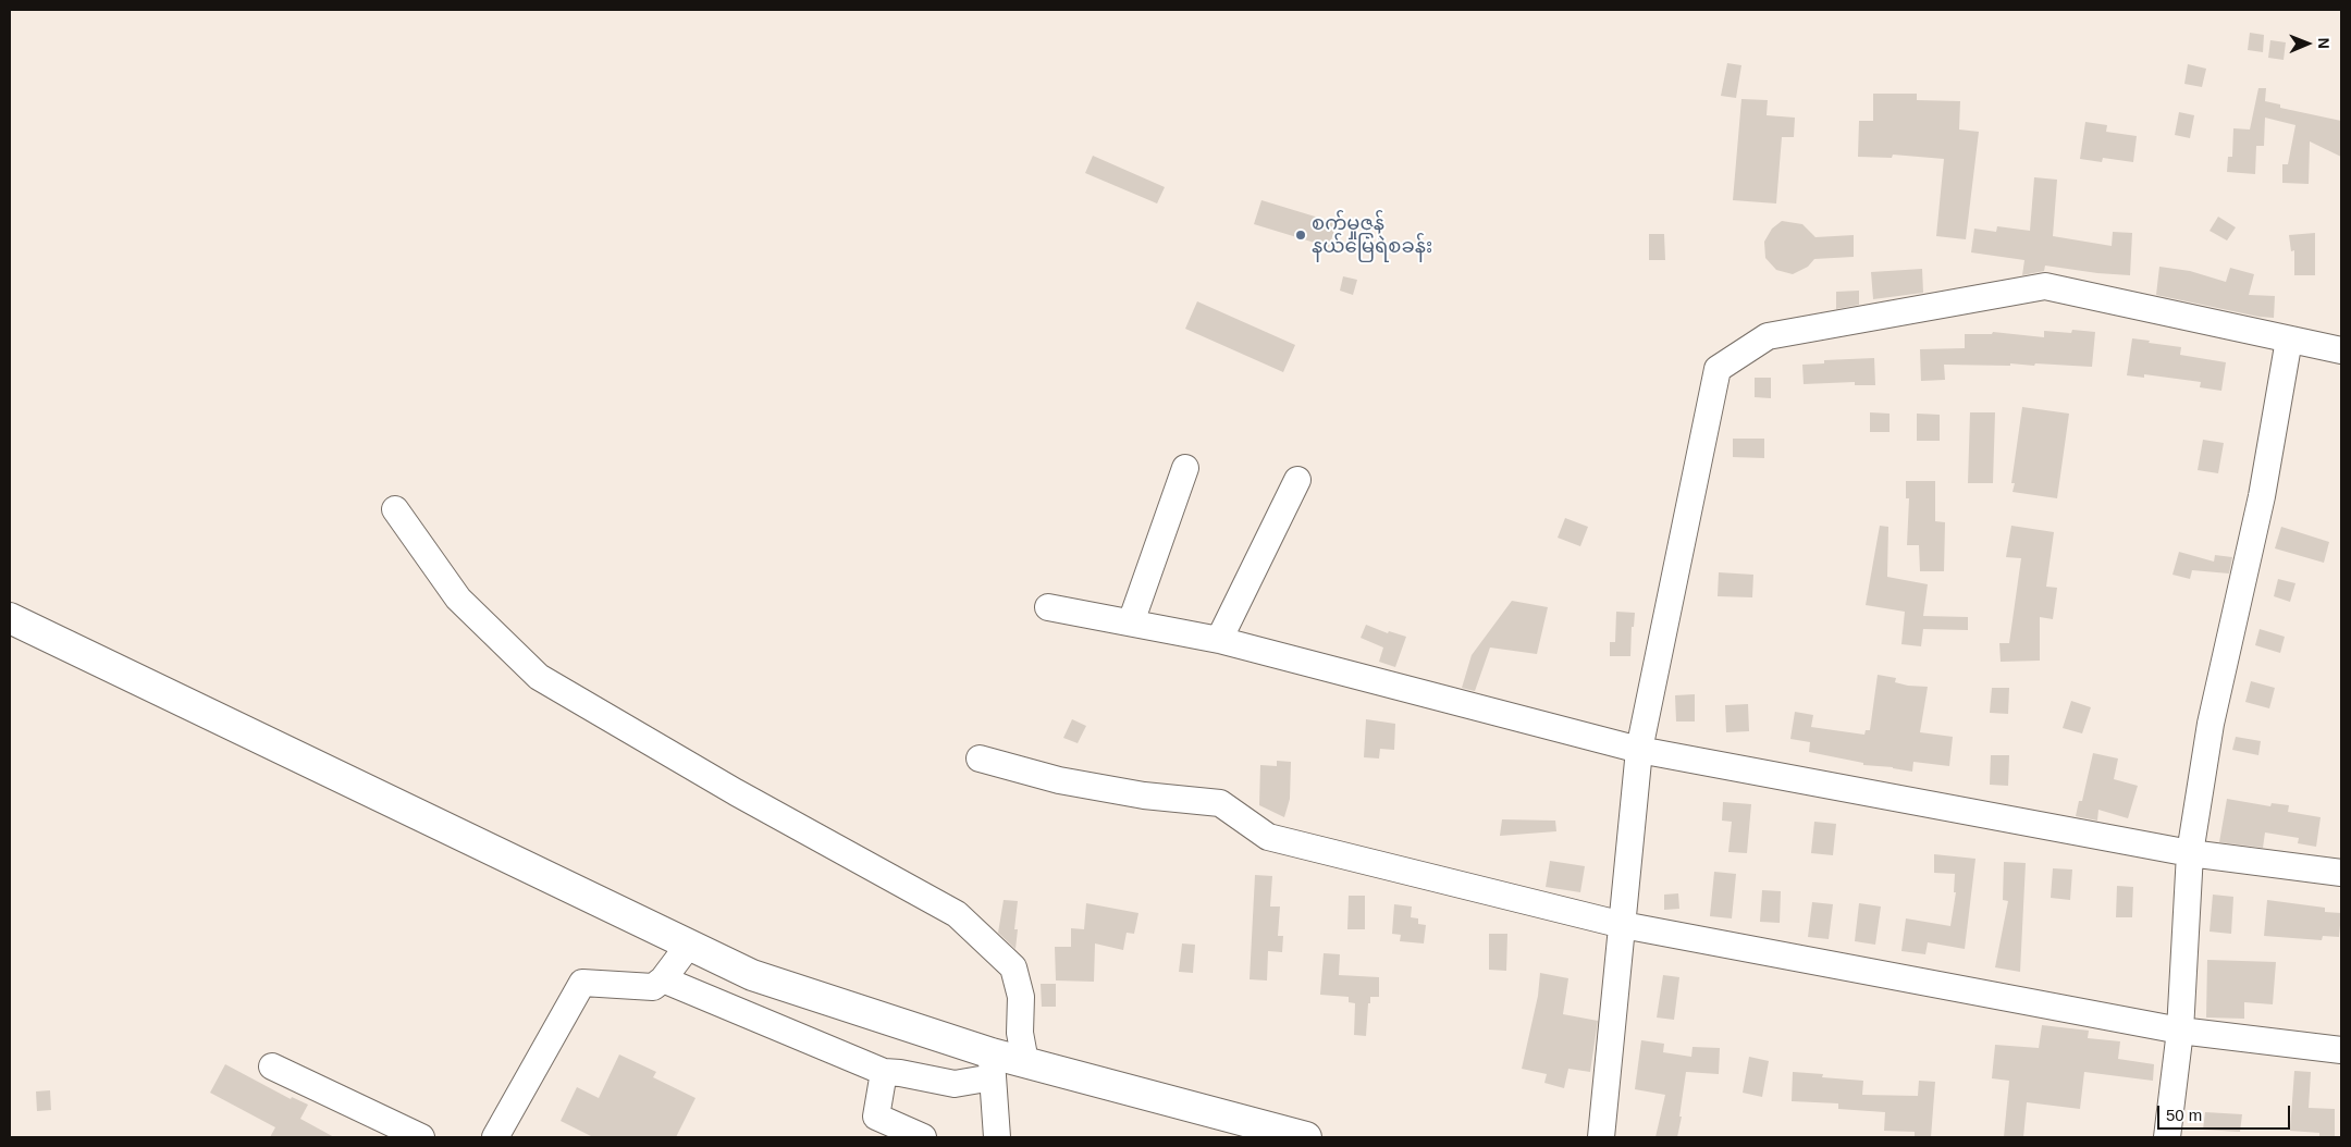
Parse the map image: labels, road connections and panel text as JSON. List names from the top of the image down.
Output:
{
  "places": ["စက်မှုဇုန် နယ်မြေရဲစခန်း"],
  "scale_bar": "50 m",
  "north": "right"
}
